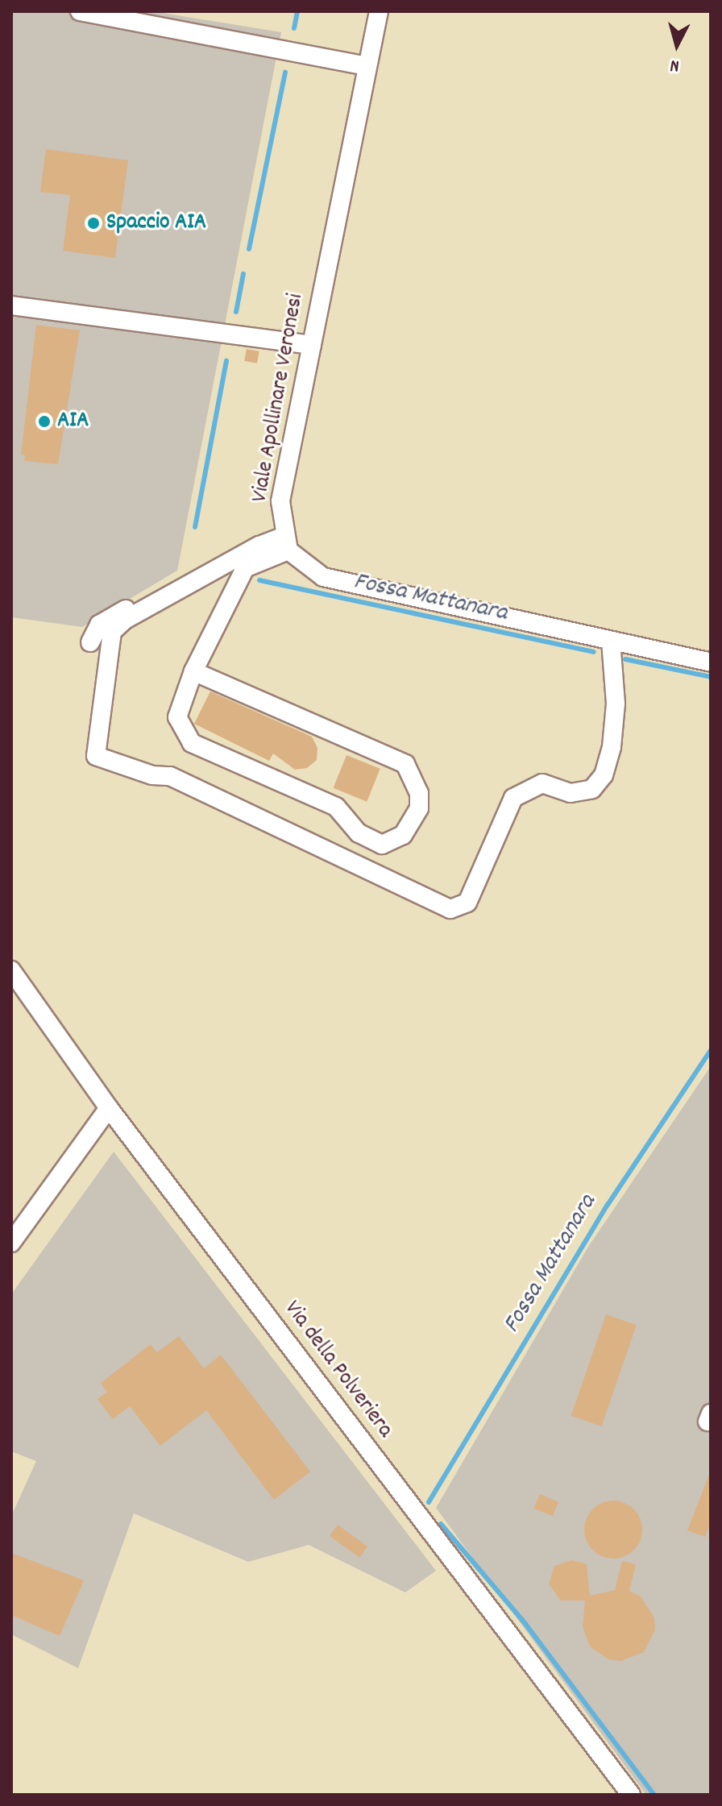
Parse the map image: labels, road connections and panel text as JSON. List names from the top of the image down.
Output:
{
  "streets": {
    "street": ["Viale Apollinare Veronesi", "Via della Polveriera"]
  },
  "water": ["Fossa Mattanara"],
  "places": ["Spaccio AIA", "AIA"],
  "north": "bottom"
}
